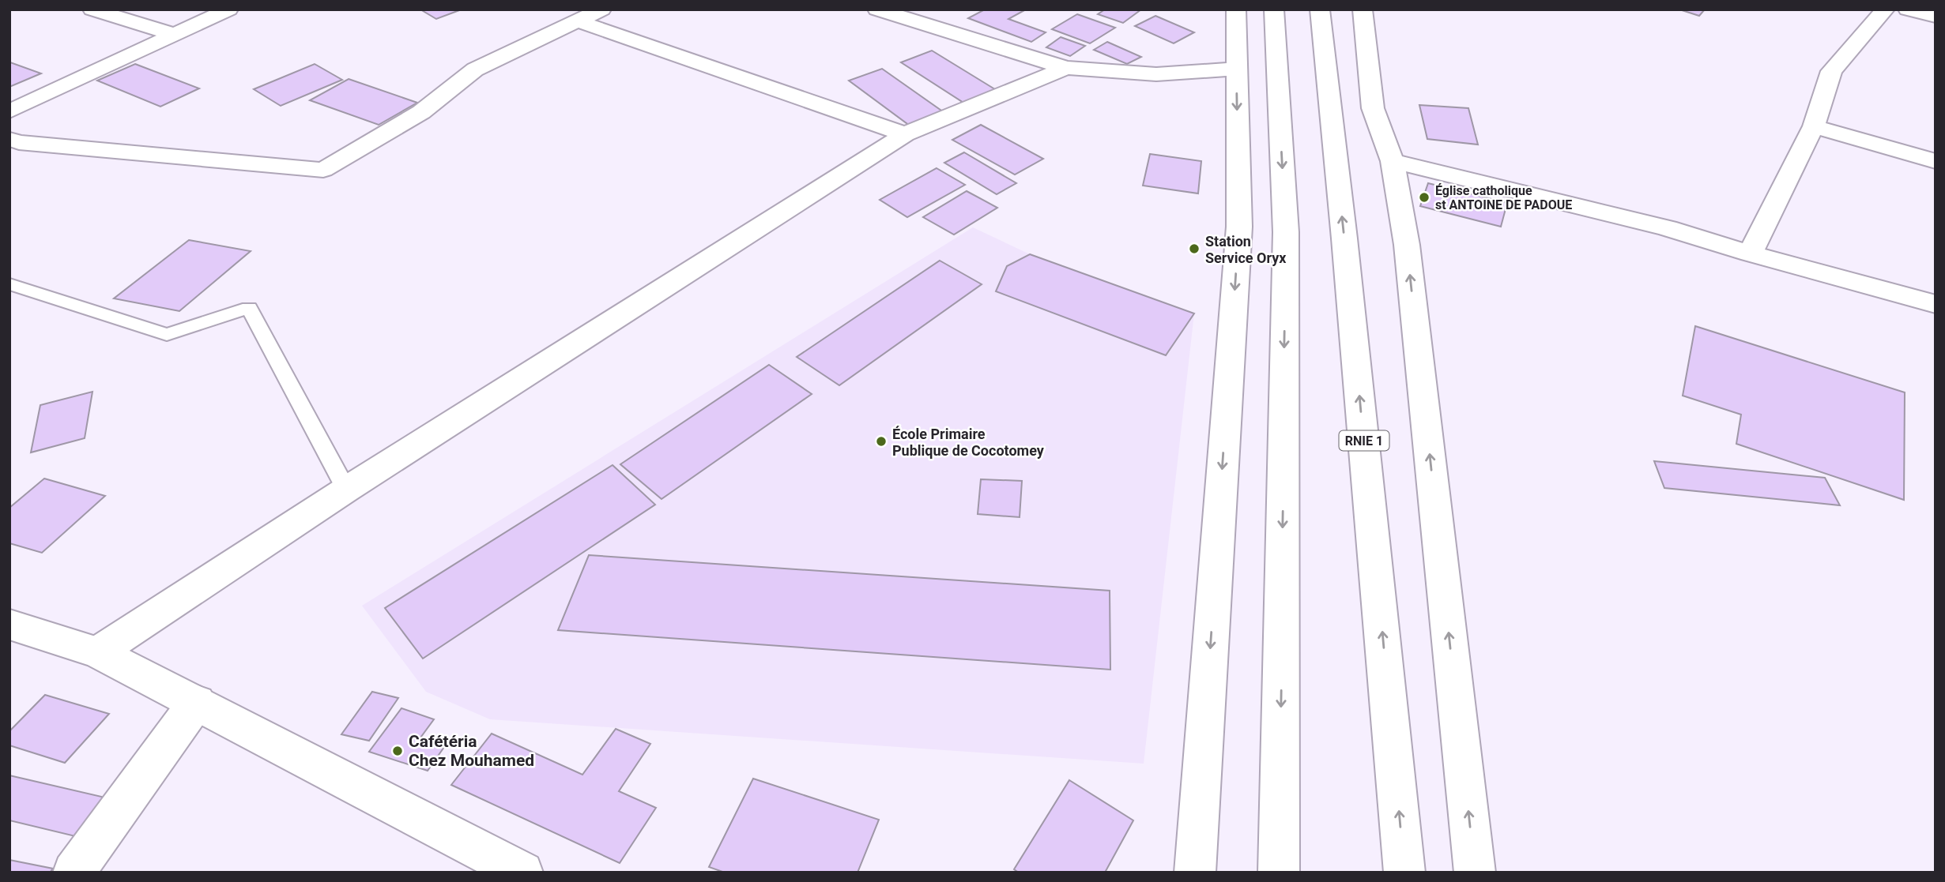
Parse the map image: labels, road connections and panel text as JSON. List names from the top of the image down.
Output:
{
  "streets": {
    "main road": ["RNIE 1"]
  },
  "places": [
    "Église catholique st ANTOINE DE PADOUE",
    "Station Service Oryx",
    "École Primaire Publique de Cocotomey",
    "Cafétéria Chez Mouhamed"
  ]
}
